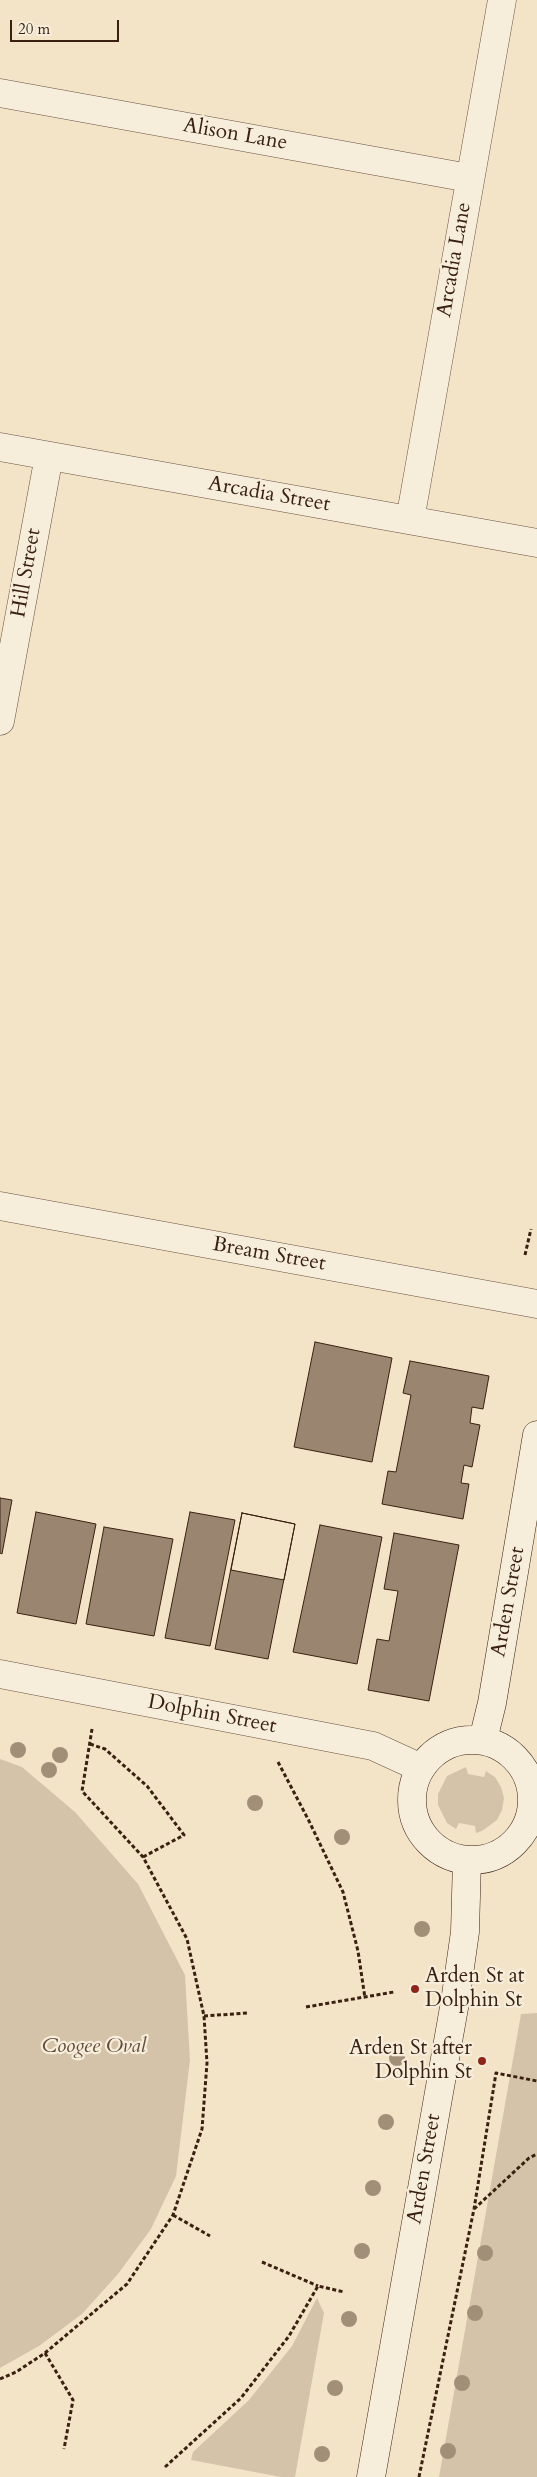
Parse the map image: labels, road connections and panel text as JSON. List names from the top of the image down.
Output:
{
  "streets": {
    "street": [
      "Alison Lane",
      "Arcadia Lane",
      "Arcadia Street",
      "Hill Street",
      "Bream Street",
      "Arden Street",
      "Dolphin Street"
    ]
  },
  "crossings": [
    ["Alison Lane", "Arcadia Lane"],
    ["Arcadia Lane", "Arcadia Street"],
    ["Arcadia Street", "Hill Street"],
    ["Arden Street", "Dolphin Street"]
  ],
  "parks": ["Coogee Oval"],
  "places": ["Arden St at Dolphin St", "Arden St after Dolphin St"],
  "scale_bar": "20 m"
}
